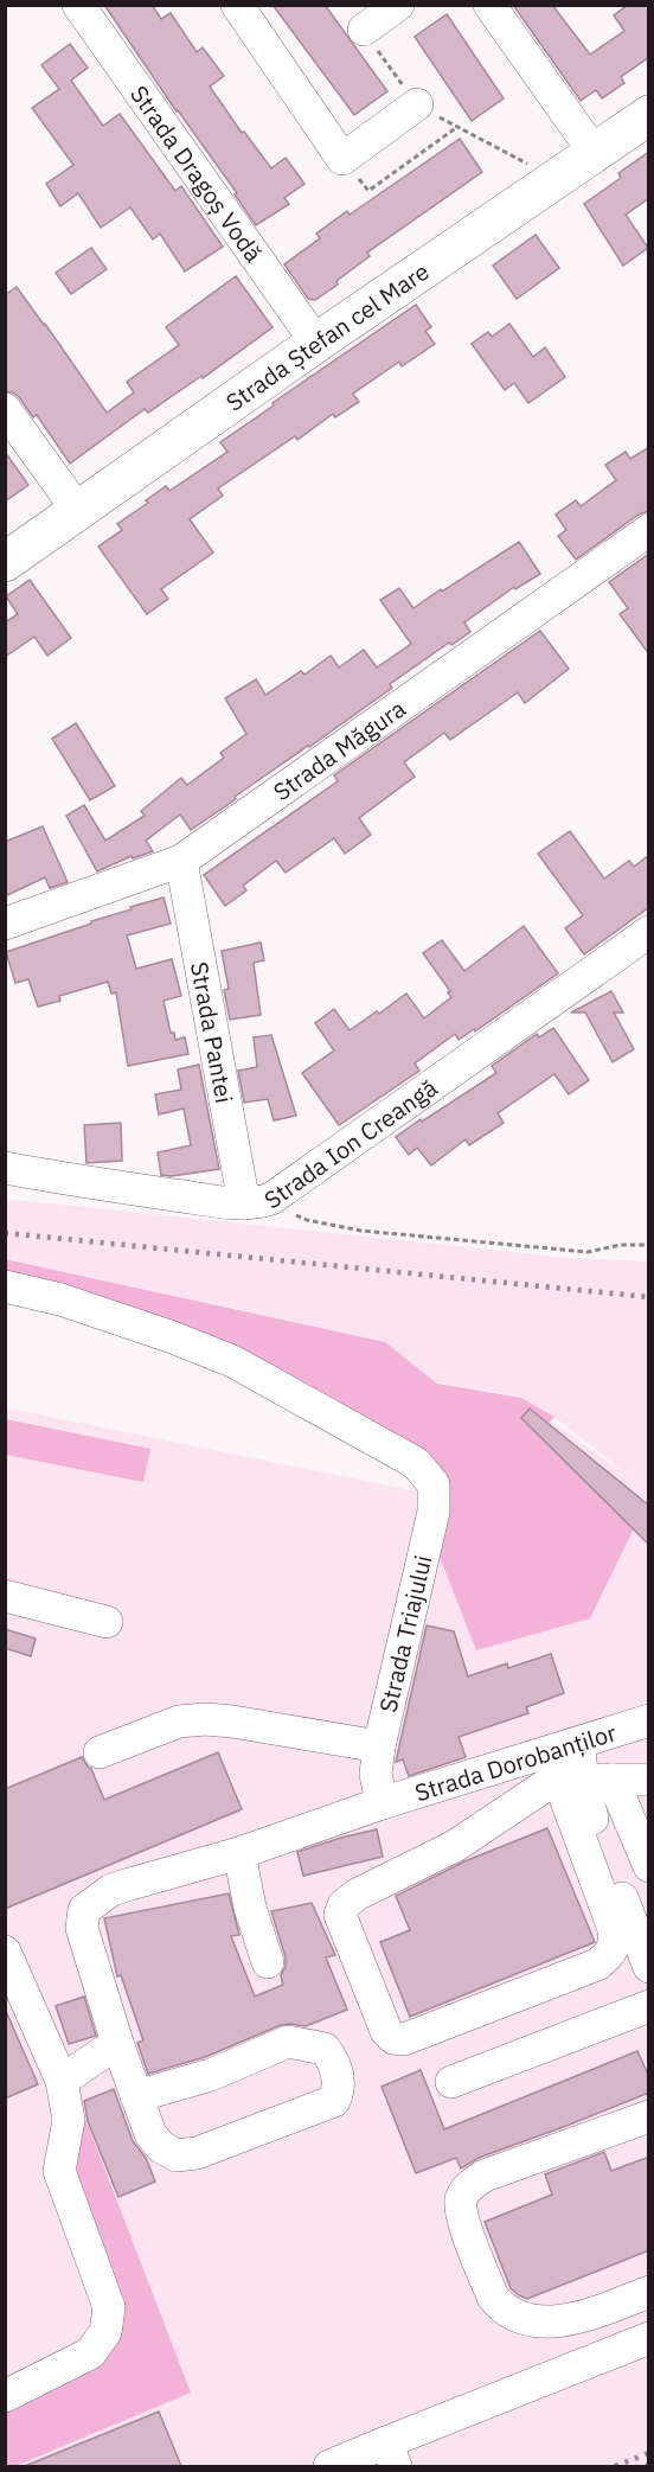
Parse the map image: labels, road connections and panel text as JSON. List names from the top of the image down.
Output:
{
  "streets": {
    "main road": ["Strada Ștefan cel Mare"],
    "street": [
      "Strada Dragoș Vodă",
      "Strada Măgura",
      "Strada Pantei",
      "Strada Ion Creangă",
      "Strada Triajului",
      "Strada Dorobanților"
    ]
  },
  "crossings": [
    ["Strada Dragoș Vodă", "Strada Ștefan cel Mare"],
    ["Strada Măgura", "Strada Pantei"],
    ["Strada Pantei", "Strada Ion Creangă"],
    ["Strada Triajului", "Strada Dorobanților"]
  ]
}
